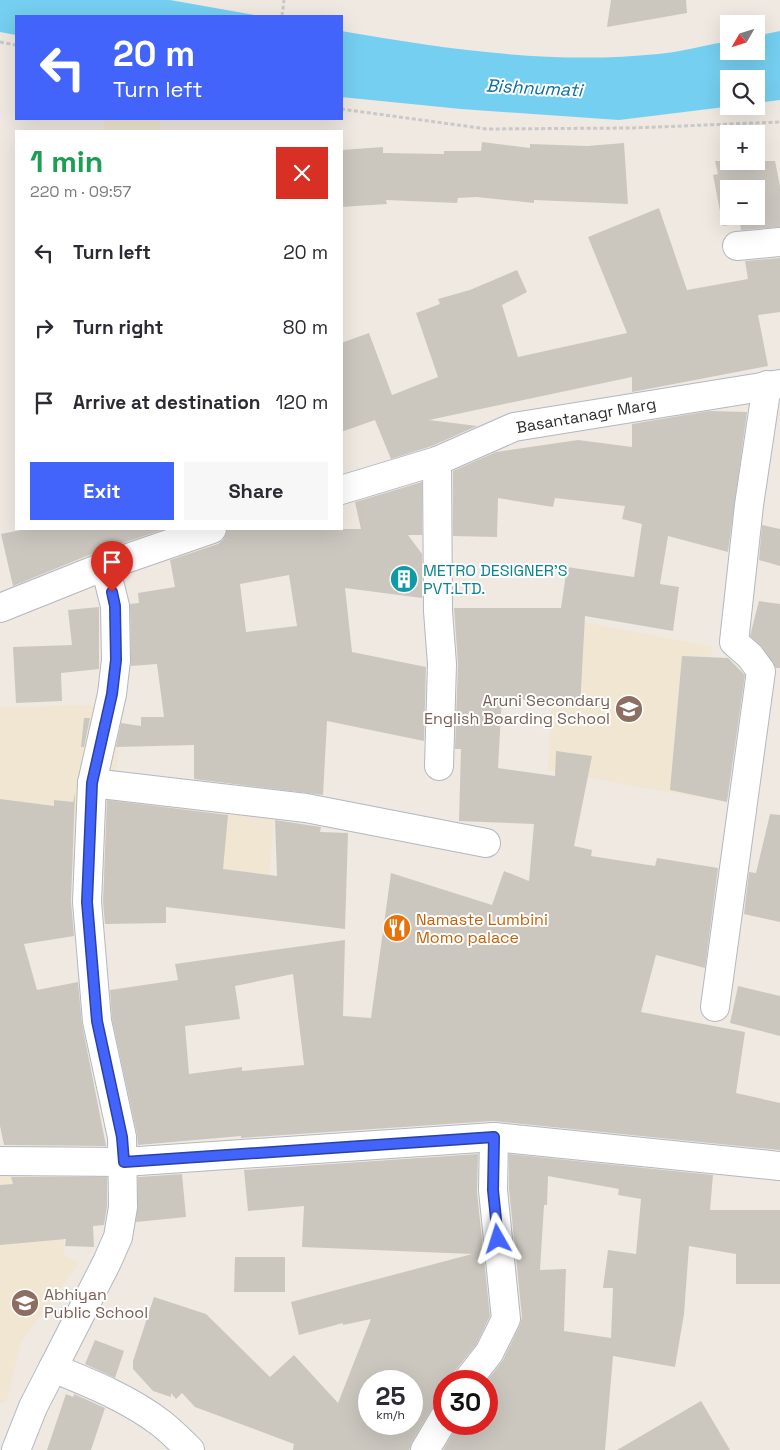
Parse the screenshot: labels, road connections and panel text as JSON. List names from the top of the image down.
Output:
{
  "streets": {
    "street": ["Basantanagr Marg"]
  },
  "water": ["Bishnumati"],
  "places": {
    "building": ["METRO DESIGNER'S PVT.LTD."],
    "school or university": ["Aruni Secondary English Boarding School", "Abhiyan Public School"],
    "restaurant": ["Namaste Lumbini Momo palace"]
  },
  "north": "bottom left",
  "page": {
    "map_buttons": ["+", "−"],
    "turn": ["20 m", "Turn left"],
    "heading": ["1 min", "220 m · 09:57"],
    "list": [
      {
        "name": "Turn left",
        "value": "20 m"
      },
      {
        "name": "Turn right",
        "value": "80 m"
      },
      {
        "name": "Arrive at destination",
        "value": "120 m"
      }
    ],
    "buttons": ["Exit", "Share"],
    "speed": "25 km/h",
    "limit": "30"
  }
}
